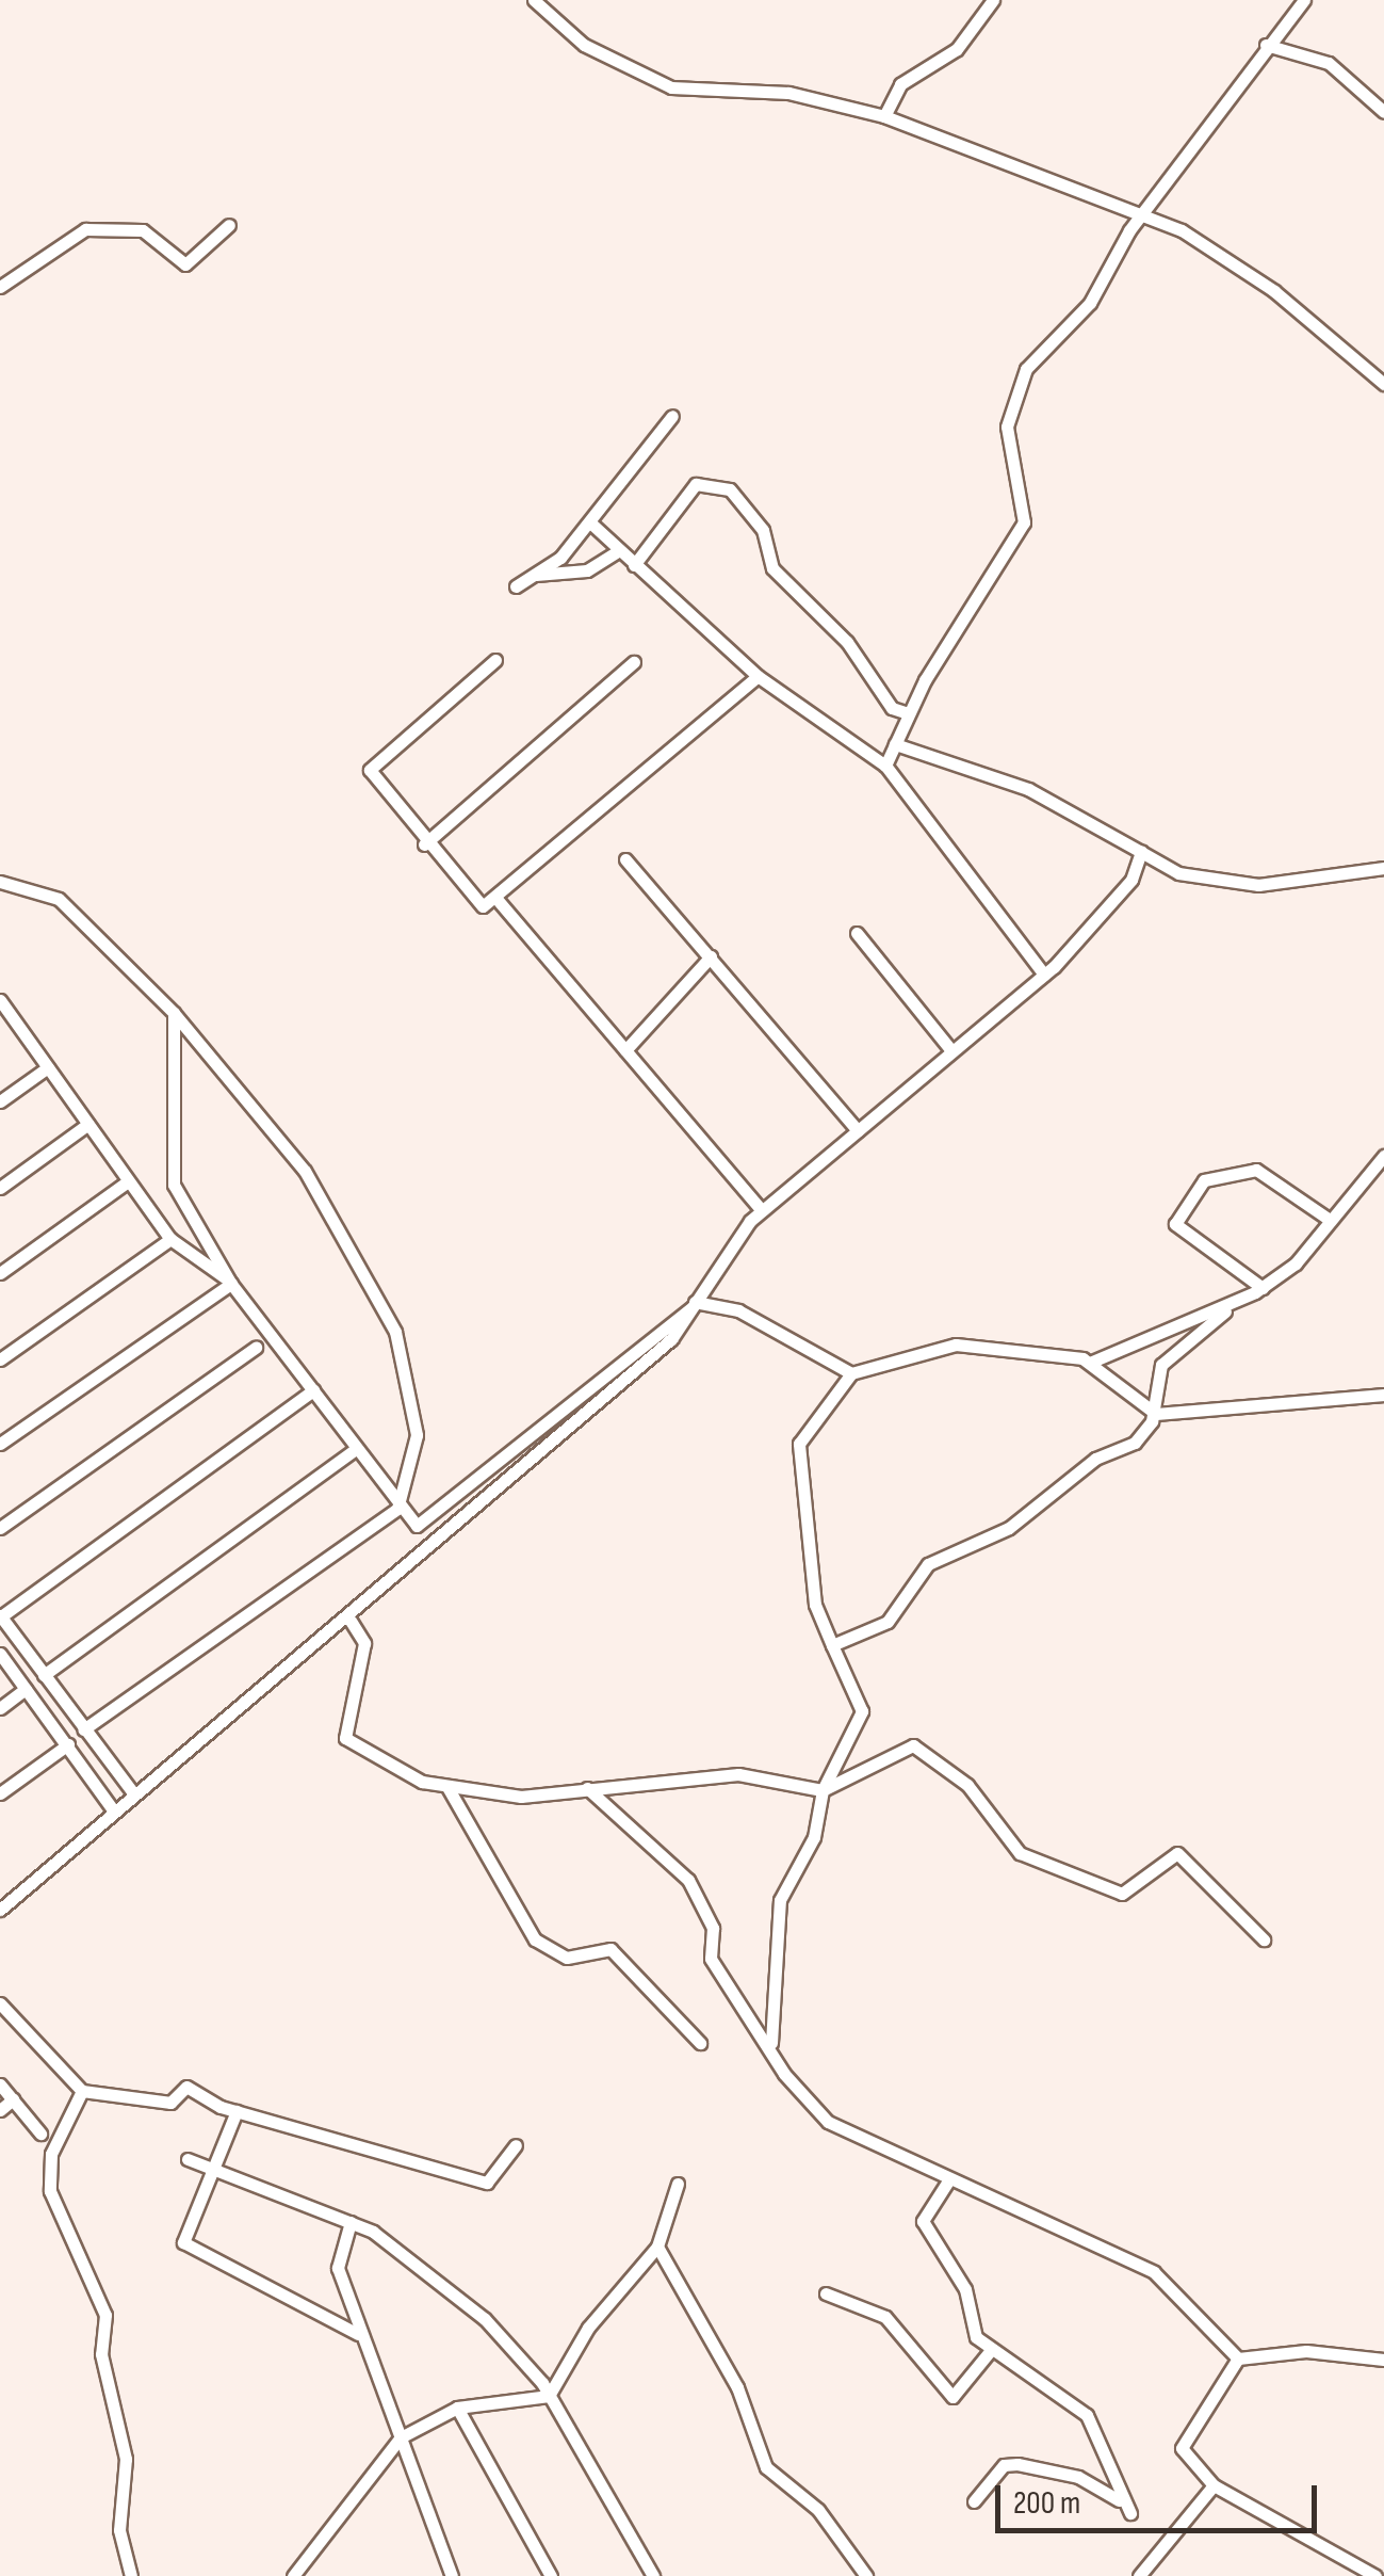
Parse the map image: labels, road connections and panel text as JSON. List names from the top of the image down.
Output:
{
  "scale_bar": "200 m"
}
